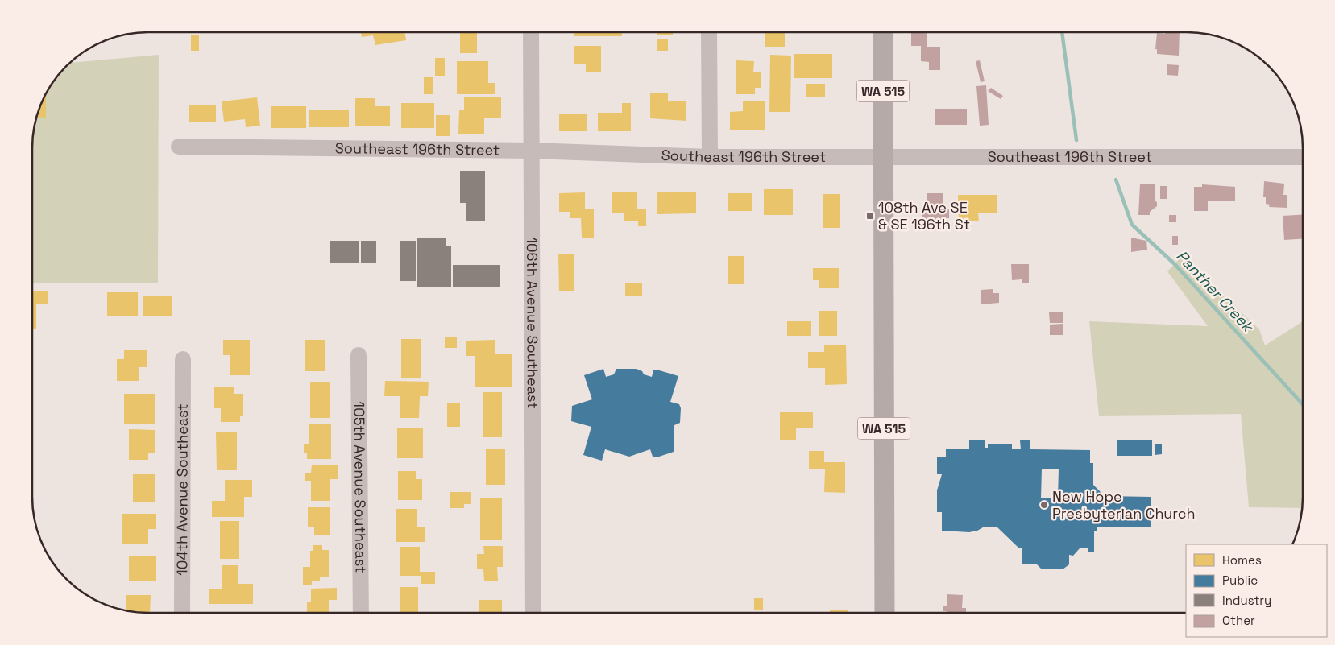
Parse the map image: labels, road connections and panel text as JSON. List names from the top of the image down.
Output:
{
  "streets": {
    "main road": ["WA 515"],
    "street": [
      "Southeast 196th Street",
      "106th Avenue Southeast",
      "105th Avenue Southeast",
      "104th Avenue Southeast"
    ]
  },
  "crossings": [
    ["WA 515", "Southeast 196th Street"],
    ["Southeast 196th Street", "106th Avenue Southeast"]
  ],
  "water": ["Panther Creek"],
  "places": {
    "transit": ["108th Ave SE & SE 196th St"],
    "other": ["New Hope Presbyterian Church"]
  },
  "legend": [
    "Homes",
    "Public",
    "Industry",
    "Other"
  ]
}
